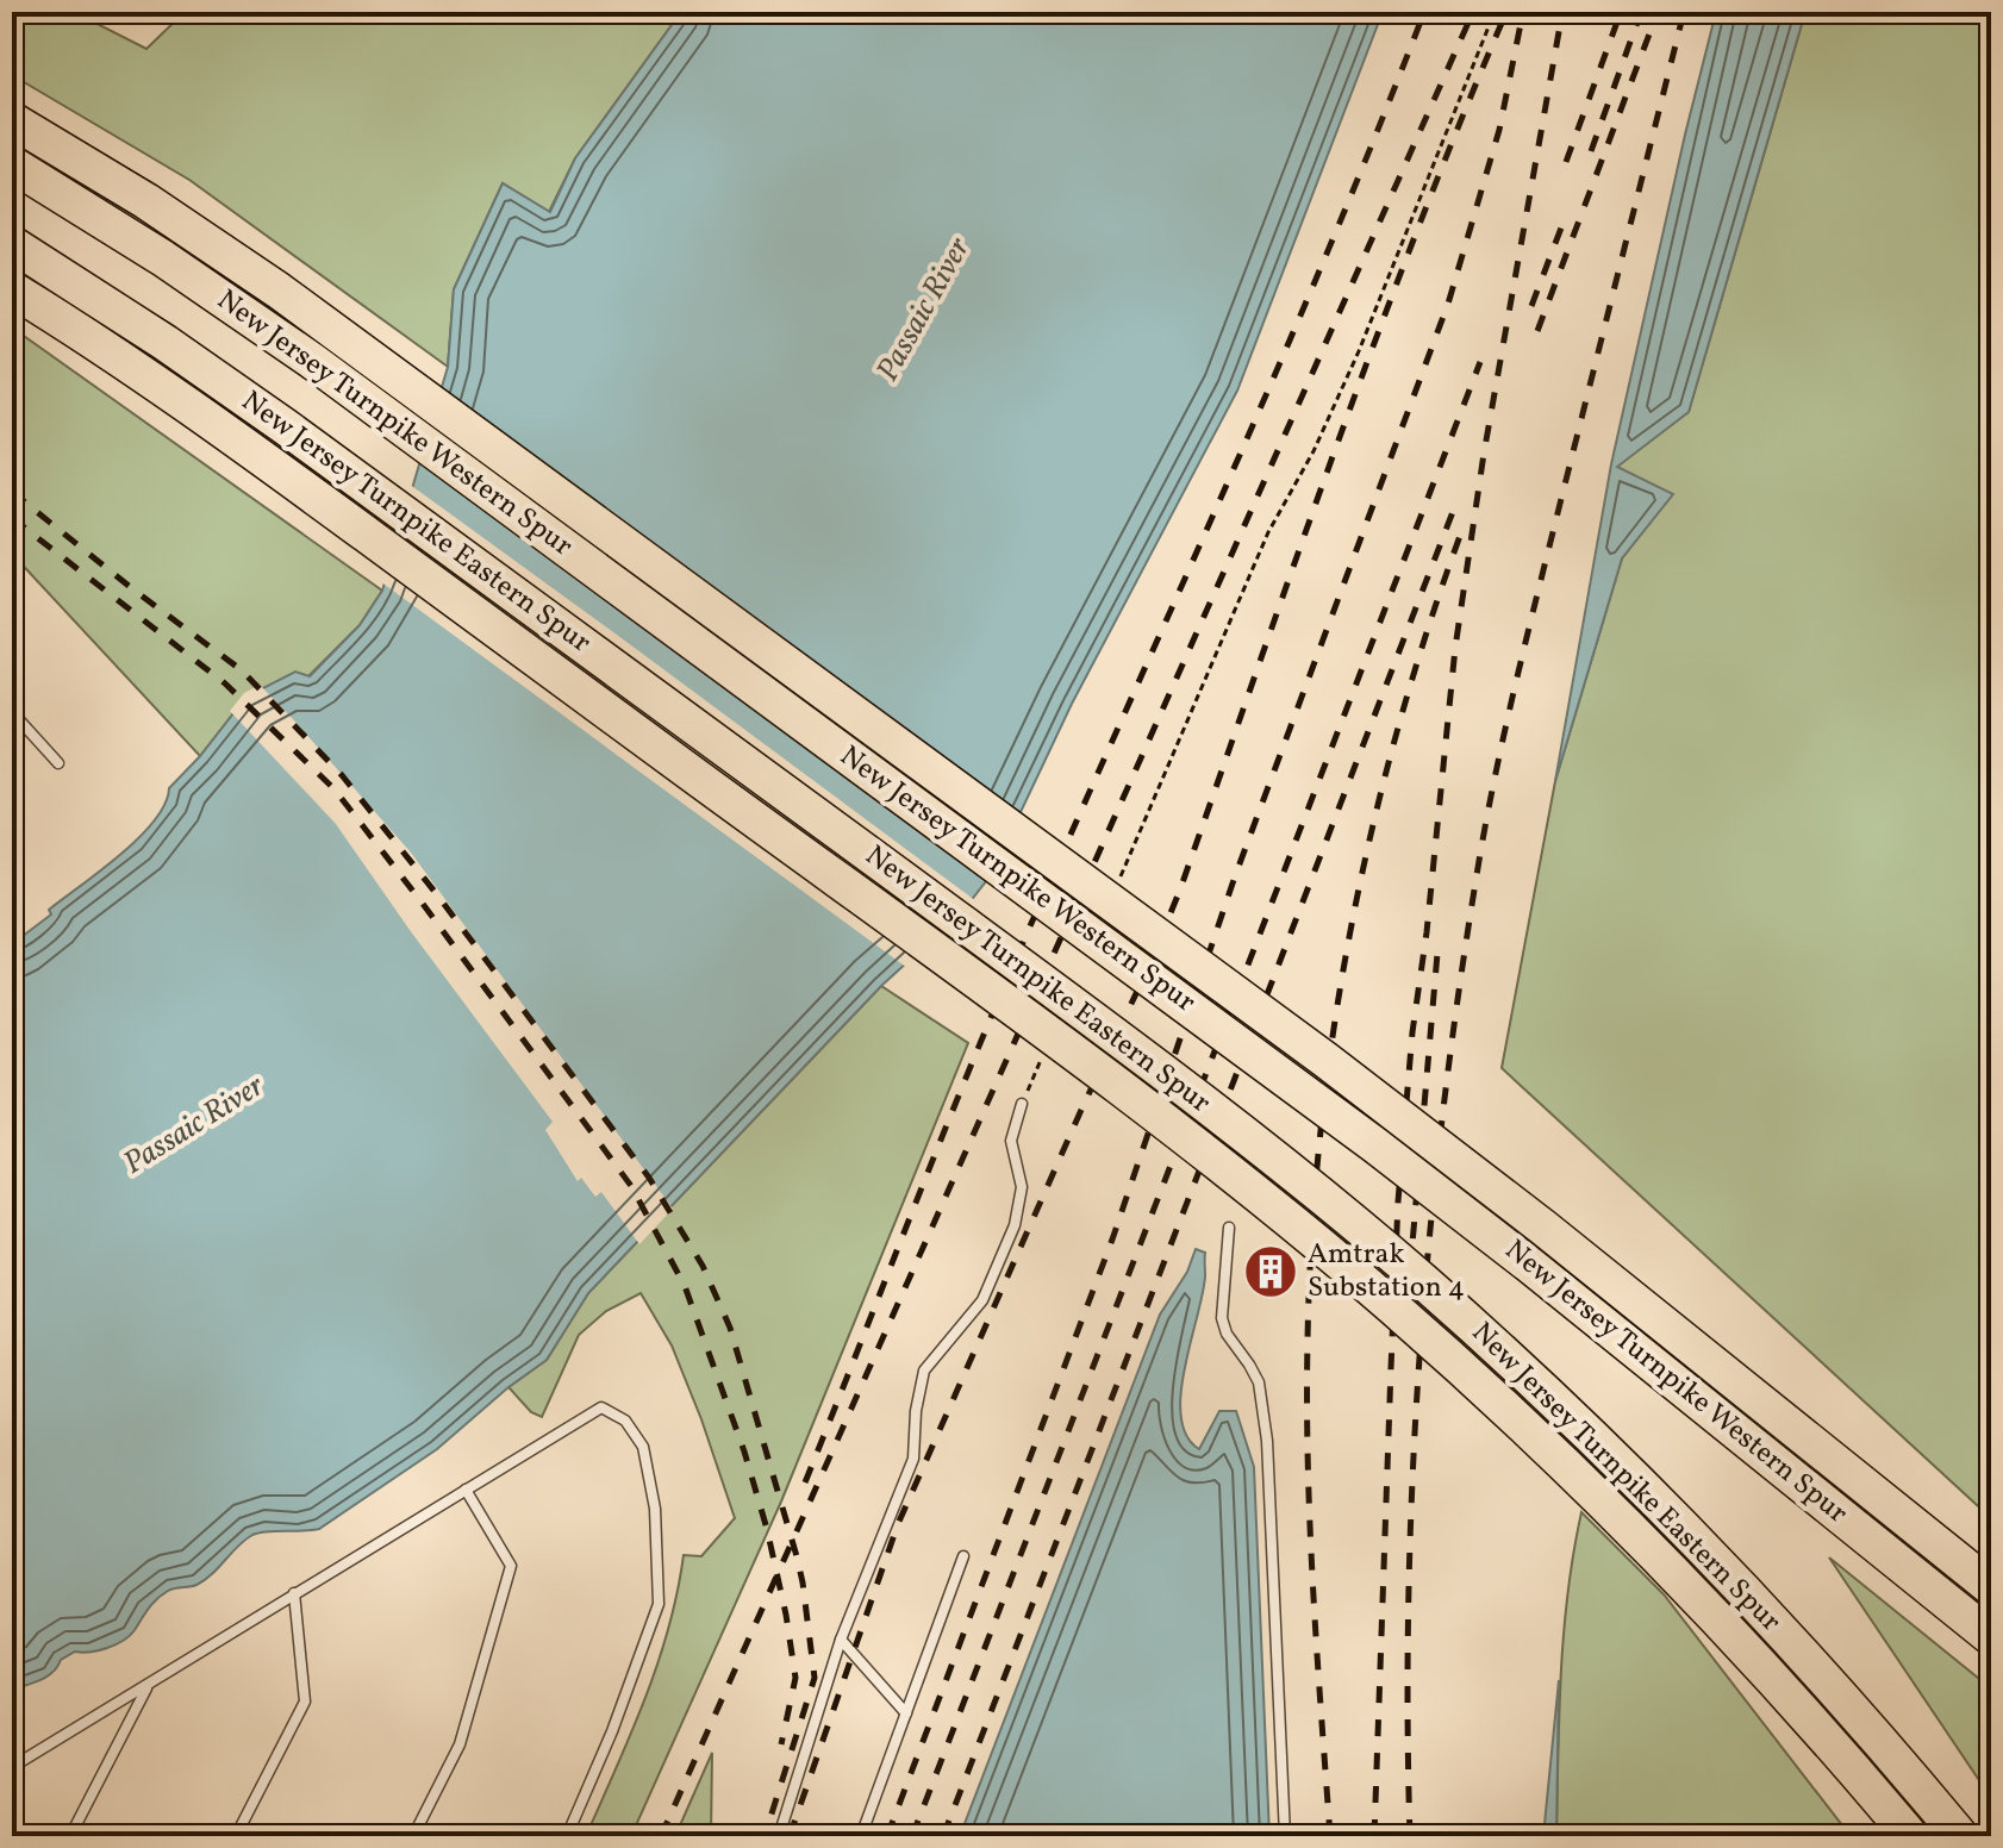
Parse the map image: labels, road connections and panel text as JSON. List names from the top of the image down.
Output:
{
  "streets": {
    "highway": ["New Jersey Turnpike Western Spur", "New Jersey Turnpike Eastern Spur"]
  },
  "water": ["Passaic River"],
  "places": {
    "building": ["Amtrak Substation 4"]
  }
}
